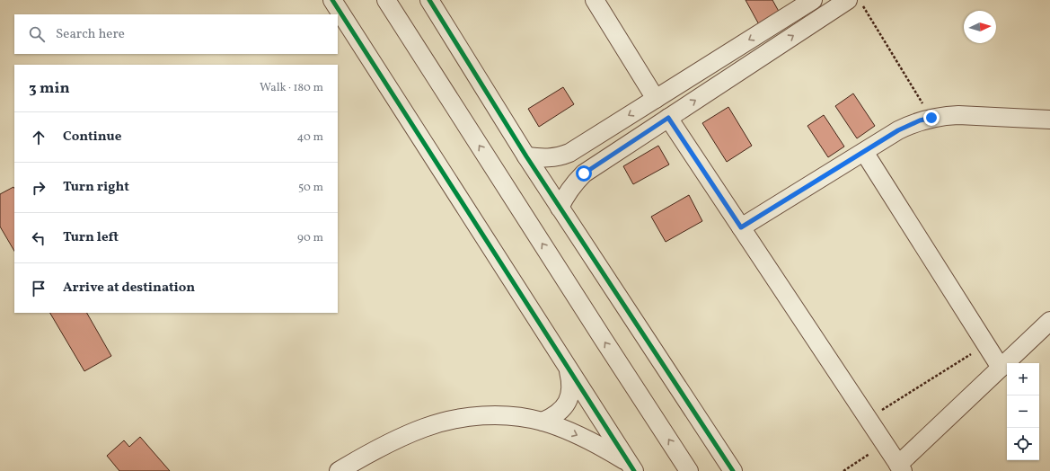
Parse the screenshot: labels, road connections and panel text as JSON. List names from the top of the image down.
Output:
{
  "north": "right",
  "page": {
    "search": "Search here",
    "heading": ["3 min", "Walk · 180 m"],
    "list": [
      ["Continue", "40 m"],
      ["Turn right", "50 m"],
      ["Turn left", "90 m"],
      "Arrive at destination"
    ],
    "map_buttons": ["+", "−"]
  }
}
